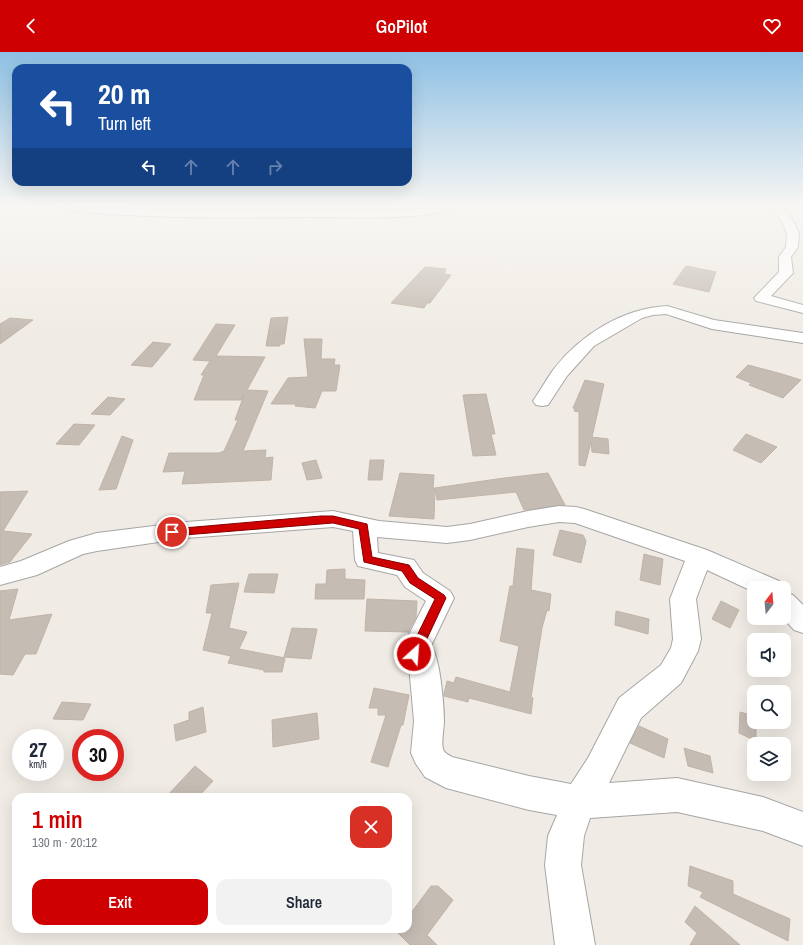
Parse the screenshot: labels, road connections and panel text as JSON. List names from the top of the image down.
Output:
{
  "north": "top",
  "page": {
    "header": "GoPilot",
    "turn": ["20 m", "Turn left"],
    "speed": "27 km/h",
    "limit": "30",
    "heading": ["1 min", "130 m · 20:12"],
    "buttons": ["Exit", "Share"]
  }
}
